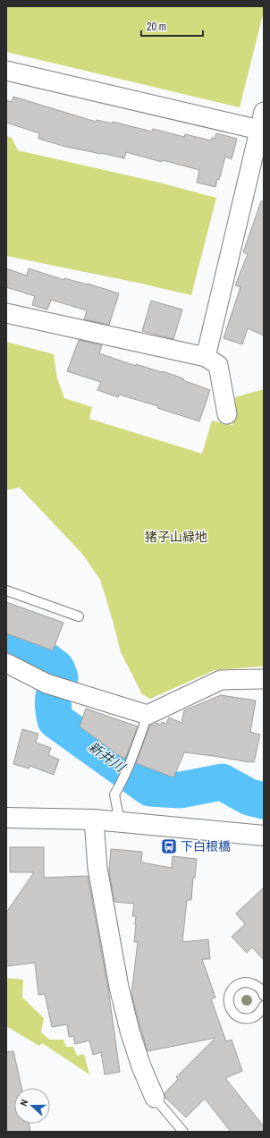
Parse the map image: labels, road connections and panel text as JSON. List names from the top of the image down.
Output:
{
  "water": ["新井川"],
  "parks": ["猪子山緑地"],
  "places": {
    "bus stop": ["下白根橋"]
  },
  "scale_bar": "20 m",
  "north": "left"
}
